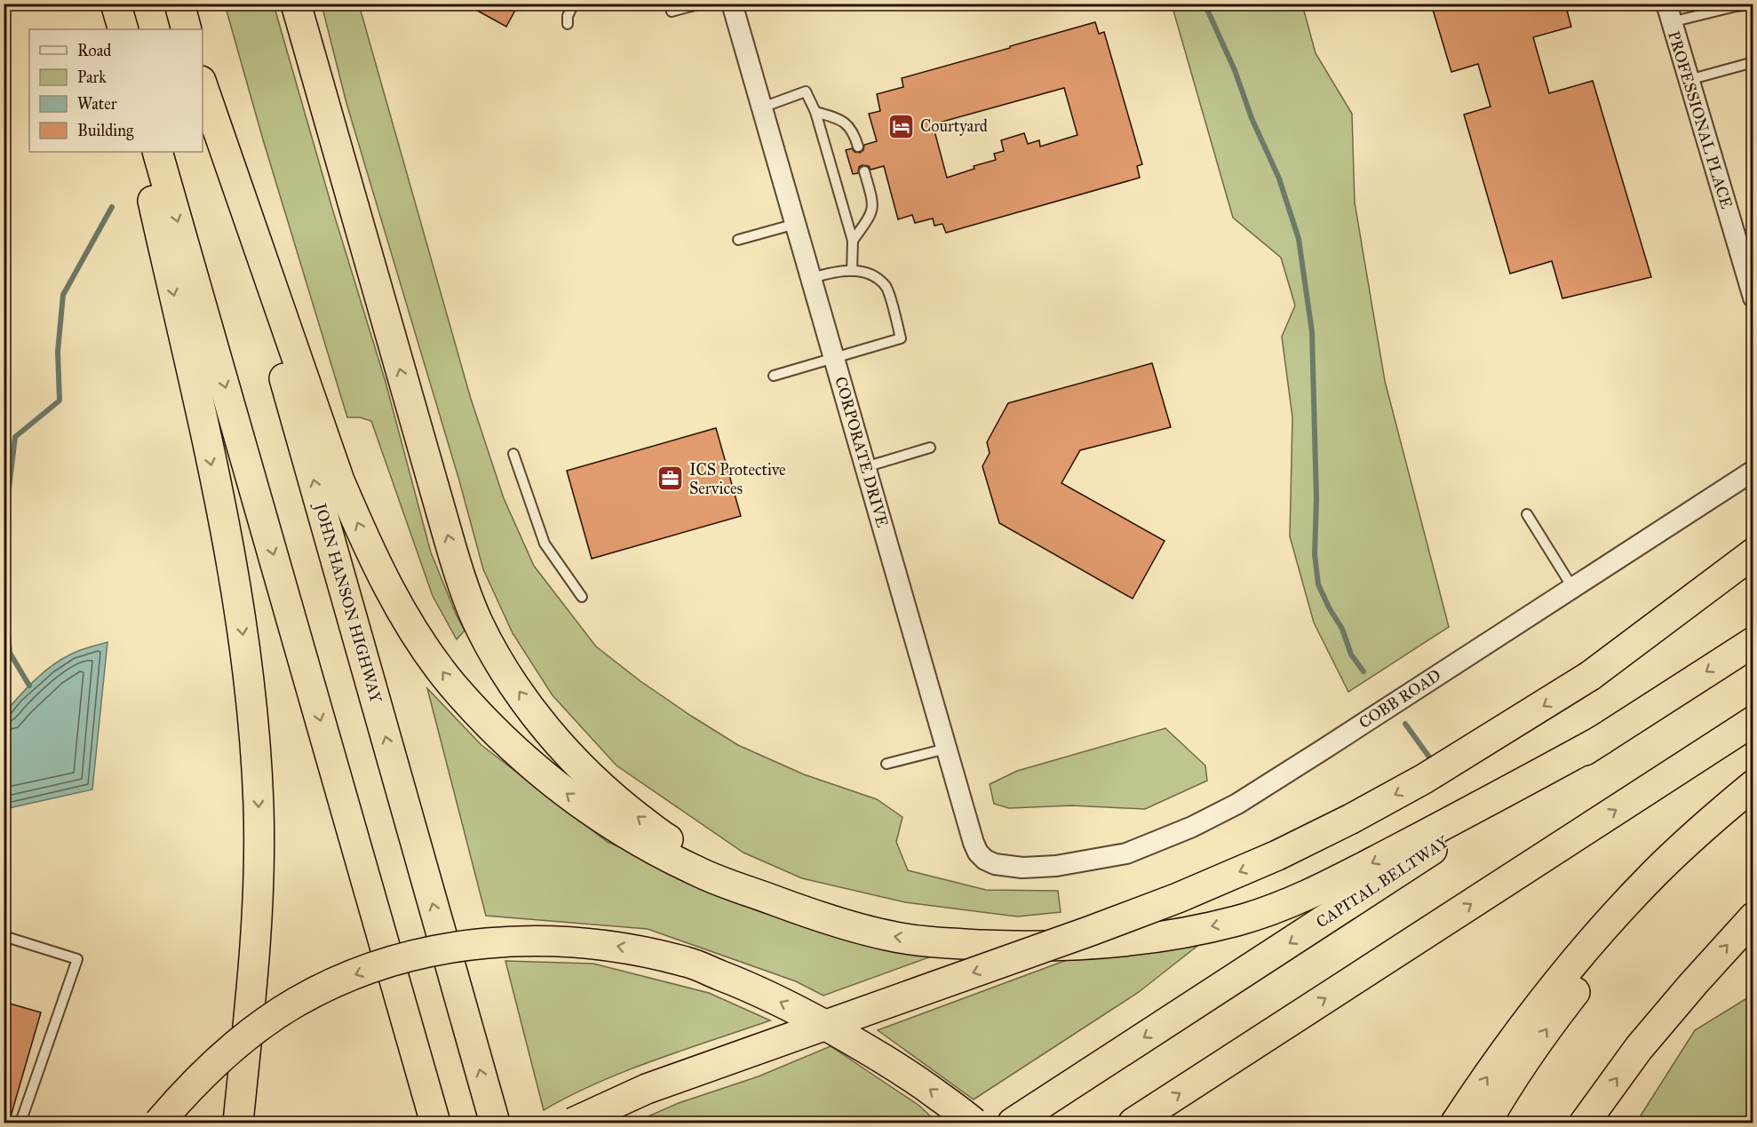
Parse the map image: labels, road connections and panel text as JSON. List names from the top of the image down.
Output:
{
  "streets": {
    "highway": ["JOHN HANSON HIGHWAY", "CAPITAL BELTWAY"],
    "street": ["PROFESSIONAL PLACE", "CORPORATE DRIVE", "COBB ROAD"]
  },
  "crossings": [
    ["CORPORATE DRIVE", "COBB ROAD"]
  ],
  "places": {
    "hotel": ["Courtyard"],
    "office": ["ICS Protective Services"]
  },
  "legend": [
    "Road",
    "Park",
    "Water",
    "Building"
  ]
}
